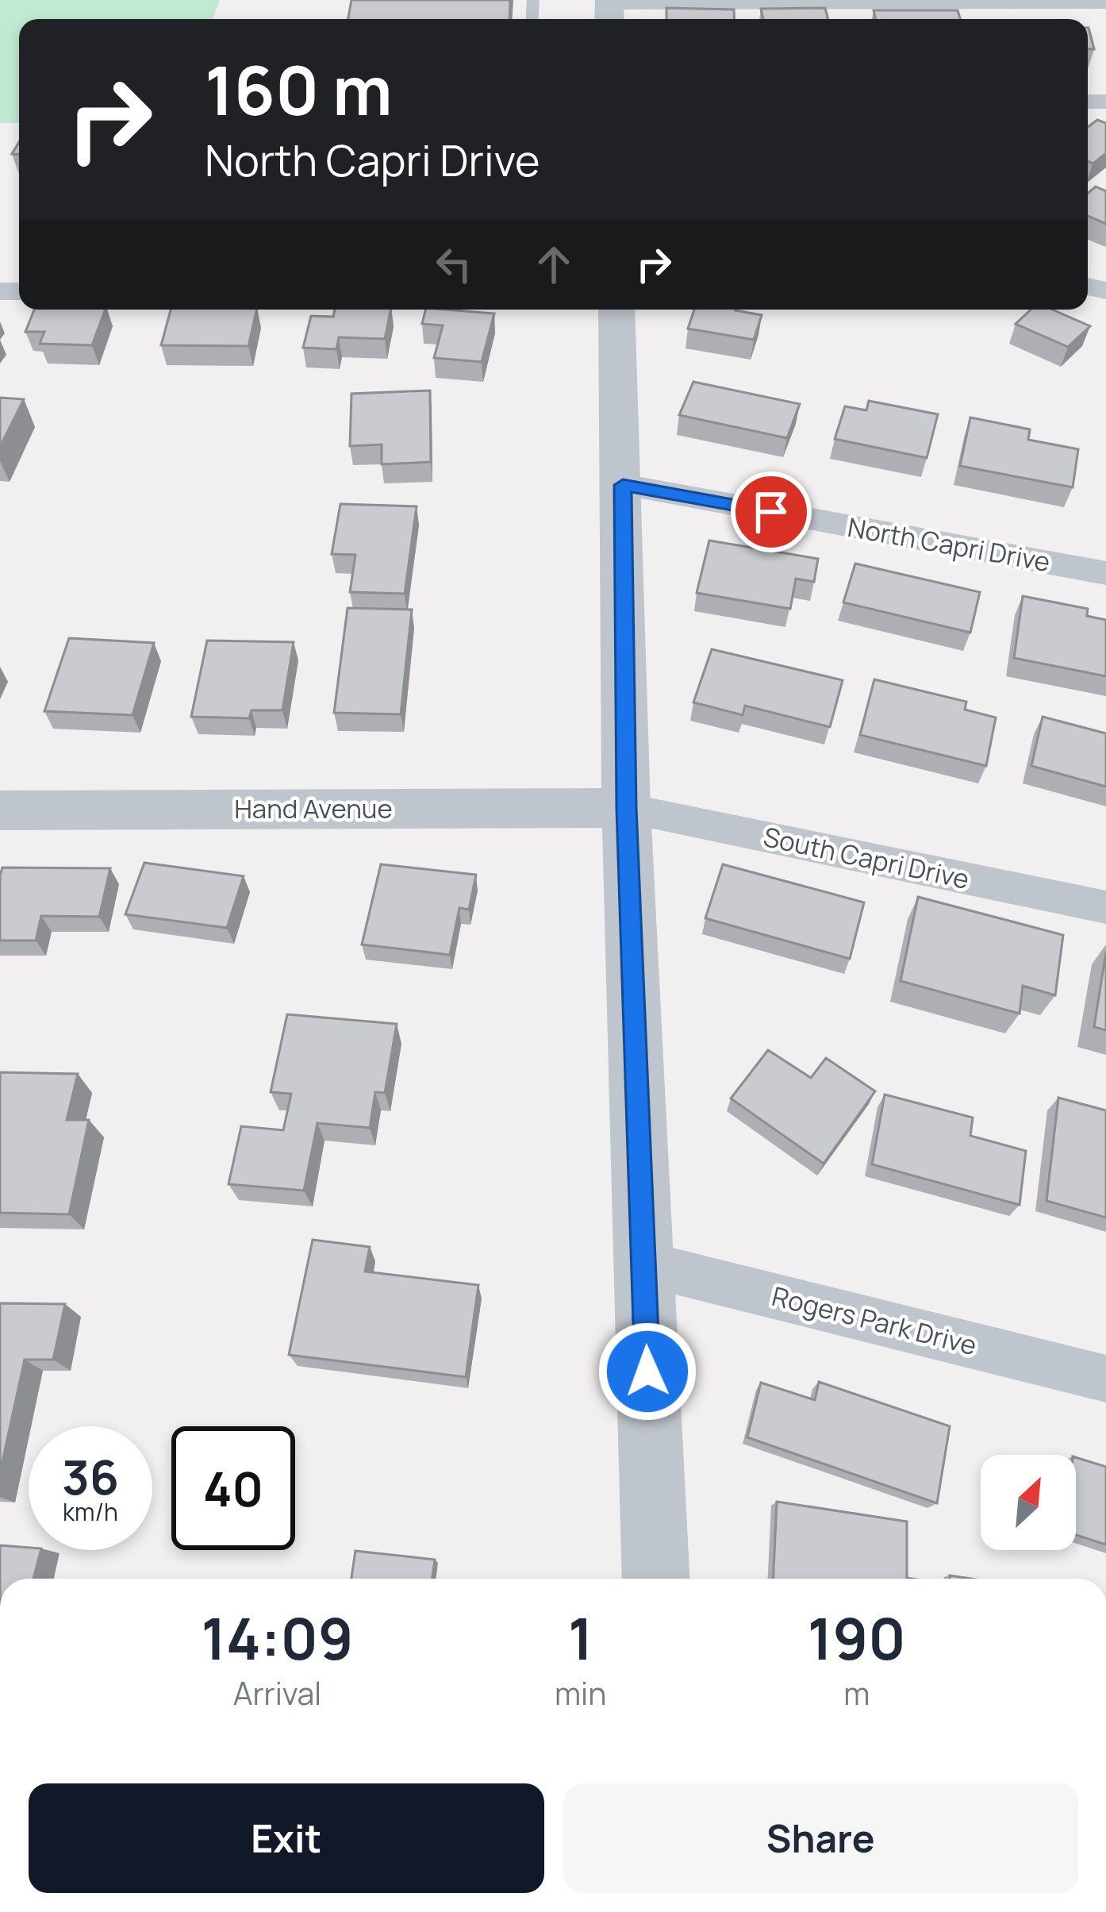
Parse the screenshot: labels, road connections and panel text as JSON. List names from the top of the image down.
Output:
{
  "streets": {
    "street": [
      "North Capri Drive",
      "Hand Avenue",
      "South Capri Drive",
      "Rogers Park Drive"
    ]
  },
  "crossings": [
    ["Hand Avenue", "South Capri Drive"]
  ],
  "north": "top right",
  "page": {
    "turn": ["160 m", "North Capri Drive"],
    "speed": "36 km/h",
    "limit": "40",
    "eta": [
      "14:09",
      "Arrival",
      "1",
      "min",
      "190",
      "m"
    ],
    "buttons": ["Exit", "Share"]
  }
}
